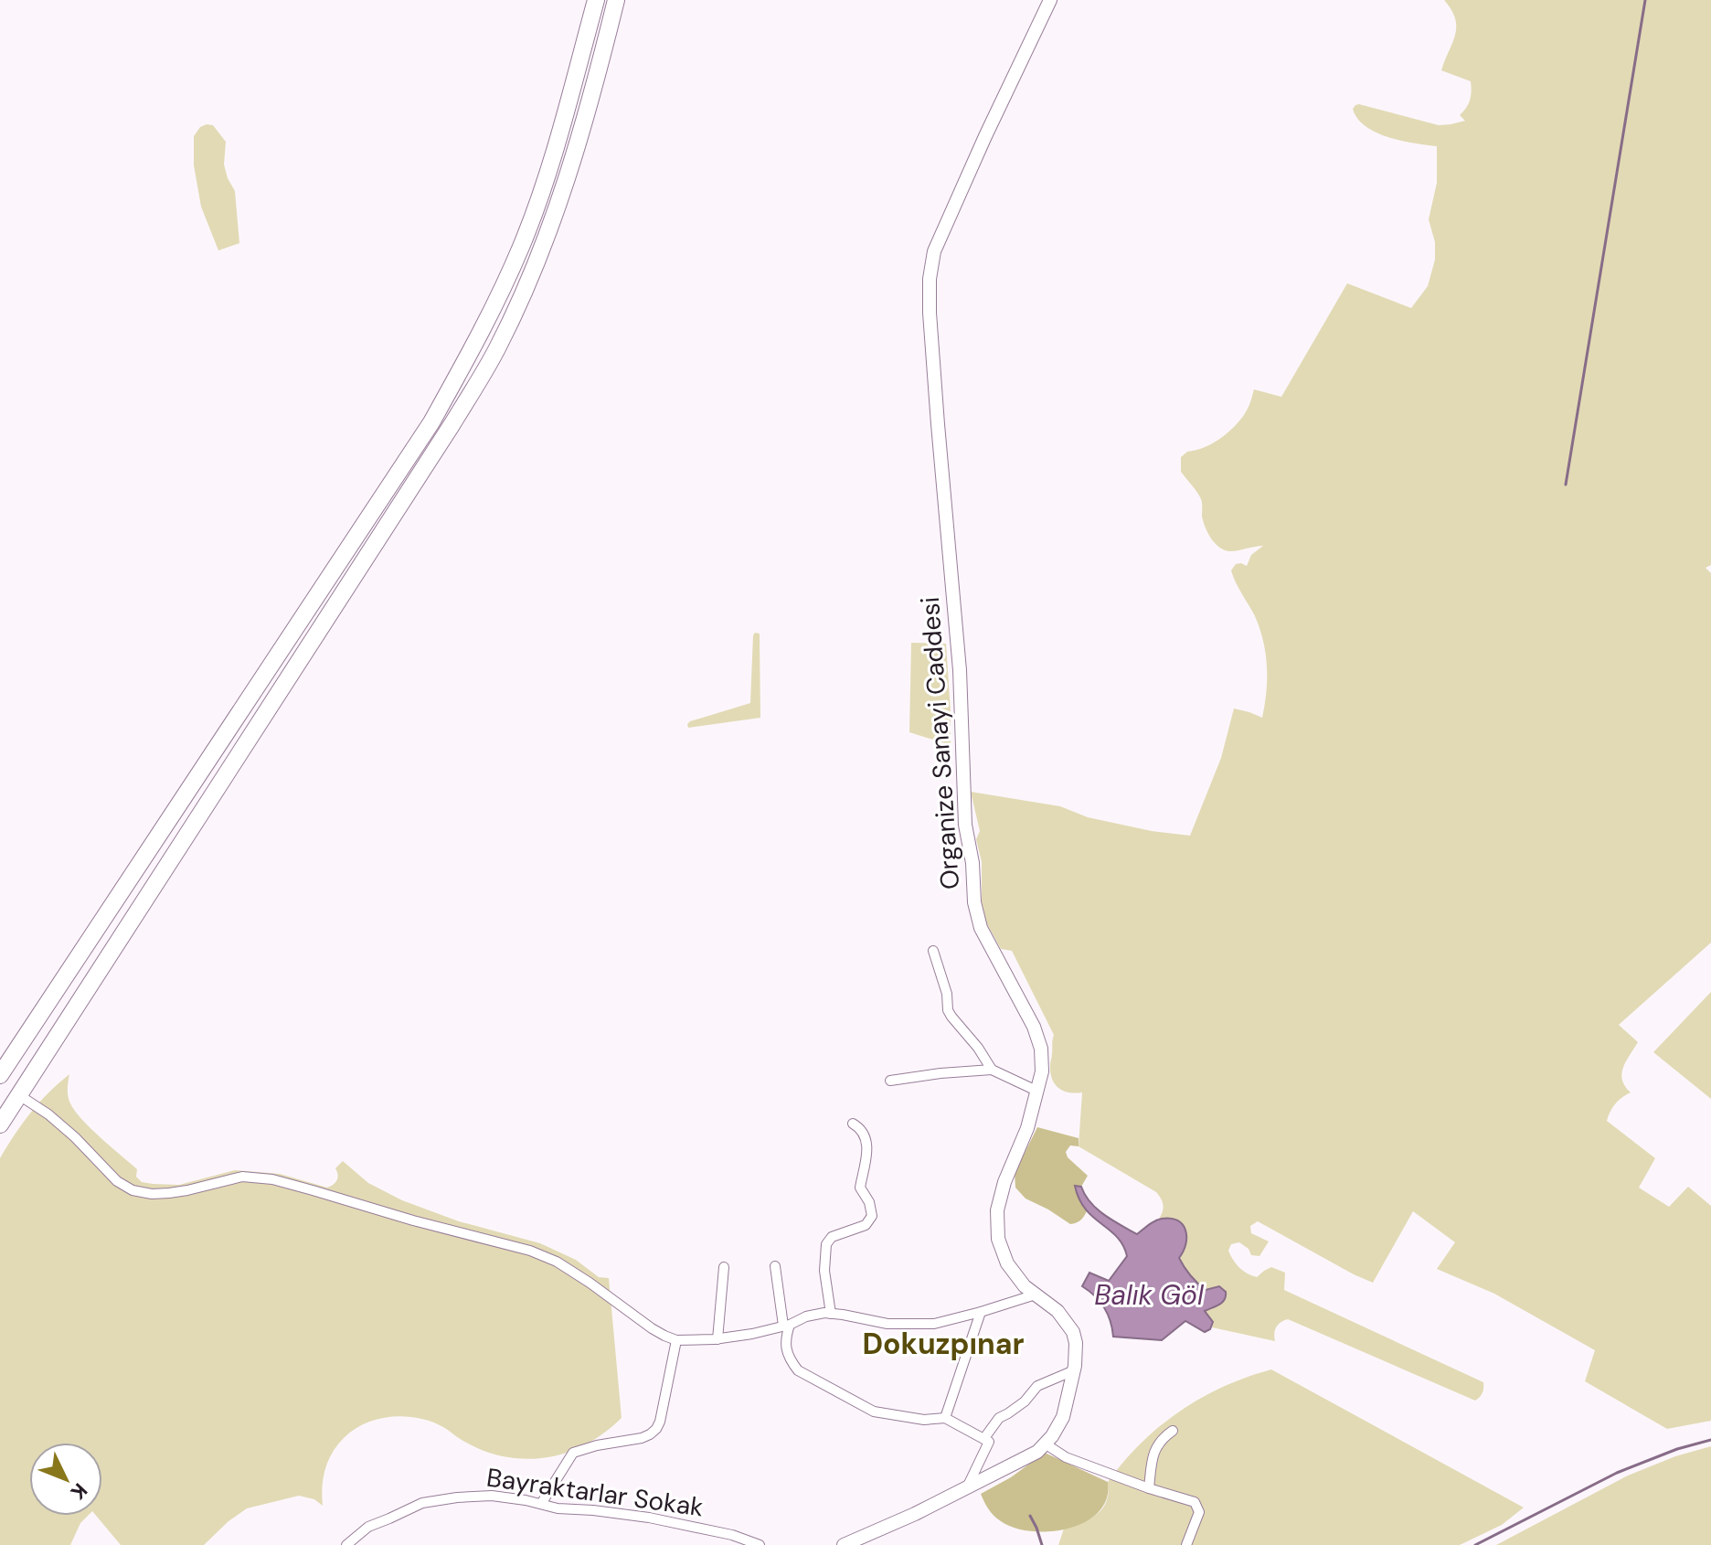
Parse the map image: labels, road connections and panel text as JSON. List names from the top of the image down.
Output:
{
  "streets": {
    "street": ["Organize Sanayi Caddesi", "Bayraktarlar Sokak"]
  },
  "districts": ["Dokuzpınar"],
  "water": ["Balık Göl"],
  "north": "bottom right"
}
